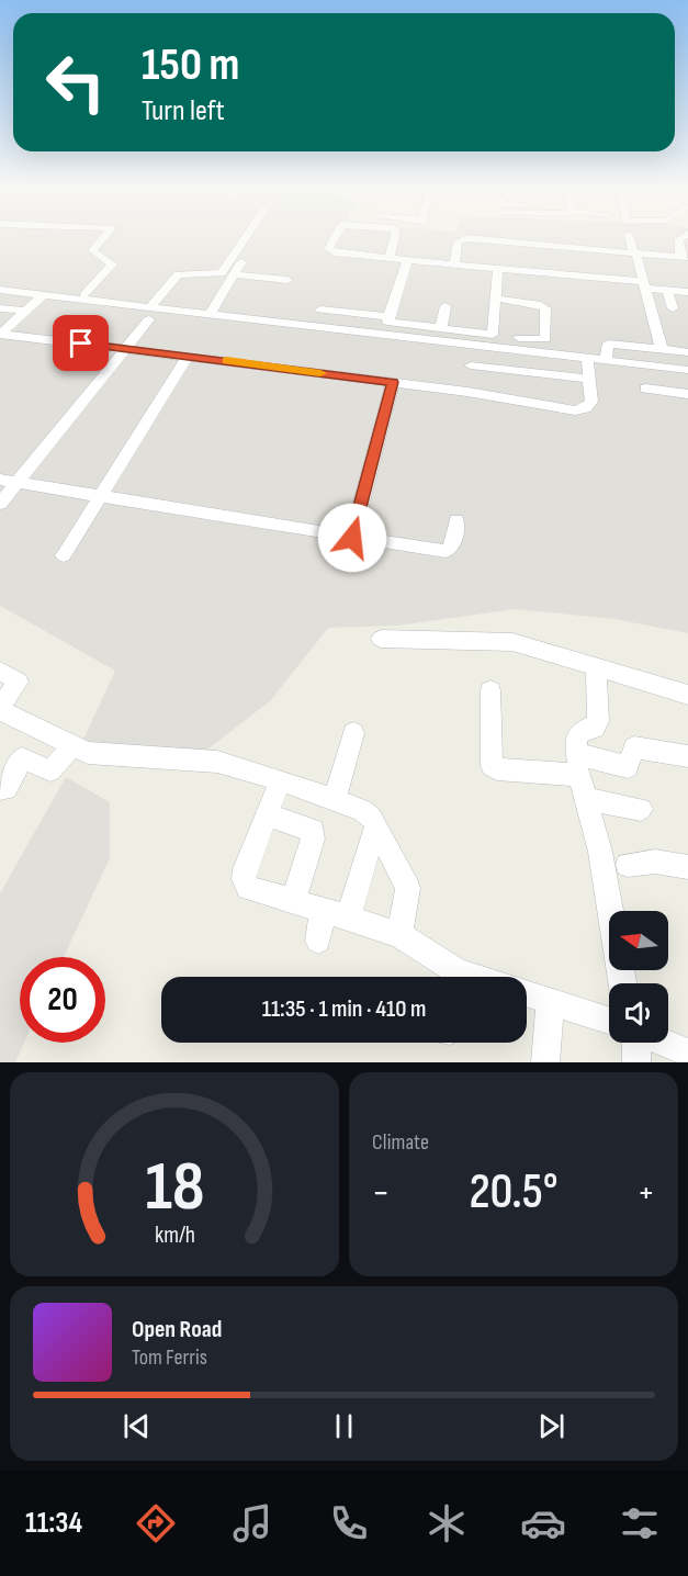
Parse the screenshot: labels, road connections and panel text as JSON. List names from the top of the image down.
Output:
{
  "north": "left",
  "page": {
    "turn": ["150 m", "Turn left"],
    "limit": "20",
    "trip": "11:35 · 1 min · 410 m",
    "tile": "Climate",
    "heat": ["−", "20.5°", "+"],
    "song": ["Open Road", "Tom Ferris"],
    "tabs": "11:34",
    "gauge": ["18", "km/h"]
  }
}
